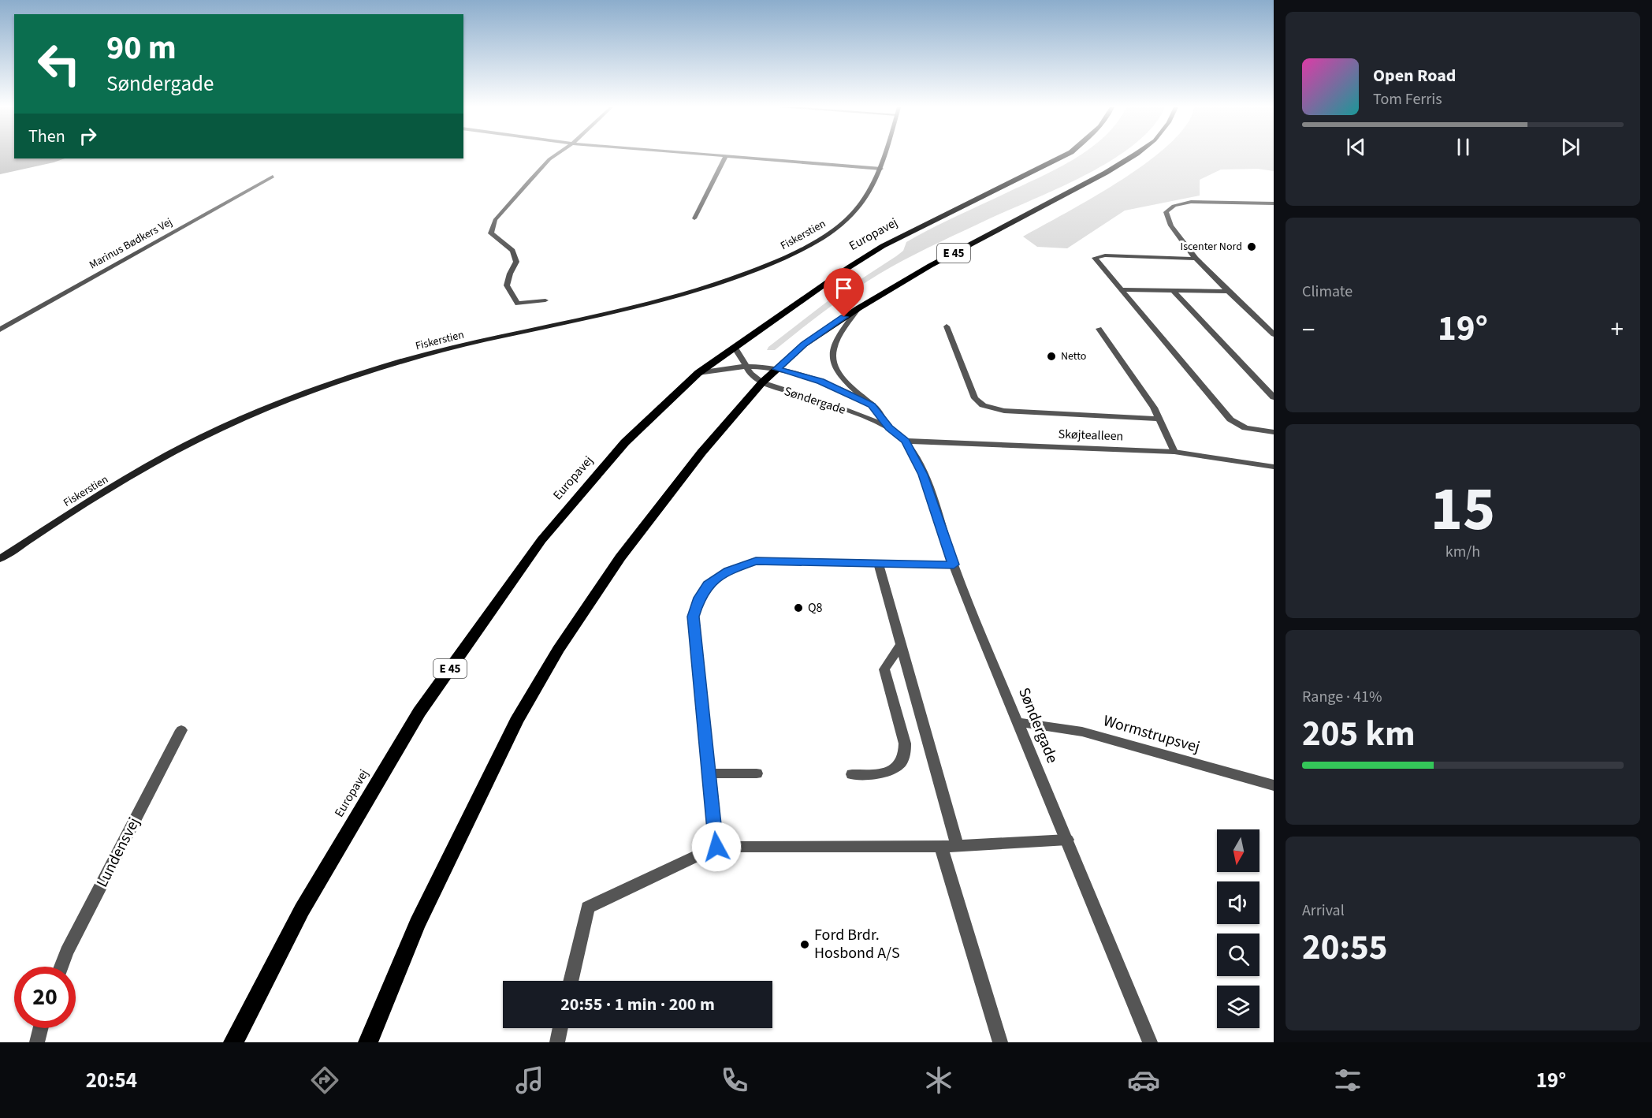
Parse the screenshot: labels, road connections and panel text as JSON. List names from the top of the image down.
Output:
{
  "streets": {
    "main road": ["Europavej", "E 45"],
    "street": [
      "Fiskerstien",
      "Marinus Bødkers Vej",
      "Søndergade",
      "Skøjtealleen",
      "Wormstrupsvej",
      "Lundensvej"
    ]
  },
  "crossings": [
    ["Europavej", "Søndergade"],
    ["E 45", "Søndergade"],
    ["Søndergade", "Skøjtealleen"],
    ["Søndergade", "Wormstrupsvej"]
  ],
  "places": [
    "Iscenter Nord",
    "Netto",
    "Q8",
    "Ford Brdr. Hosbond A/S"
  ],
  "north": "bottom",
  "page": {
    "turn": ["90 m", "Søndergade"],
    "song": ["Open Road", "Tom Ferris"],
    "then": "Then",
    "tile": [
      "Climate",
      ["15", "km/h"],
      ["Range · 41%", "205 km"],
      ["Arrival", "20:55"]
    ],
    "heat": ["−", "19°", "+"],
    "limit": "20",
    "trip": "20:55 · 1 min · 200 m",
    "tabs": ["20:54", "19°"]
  }
}
